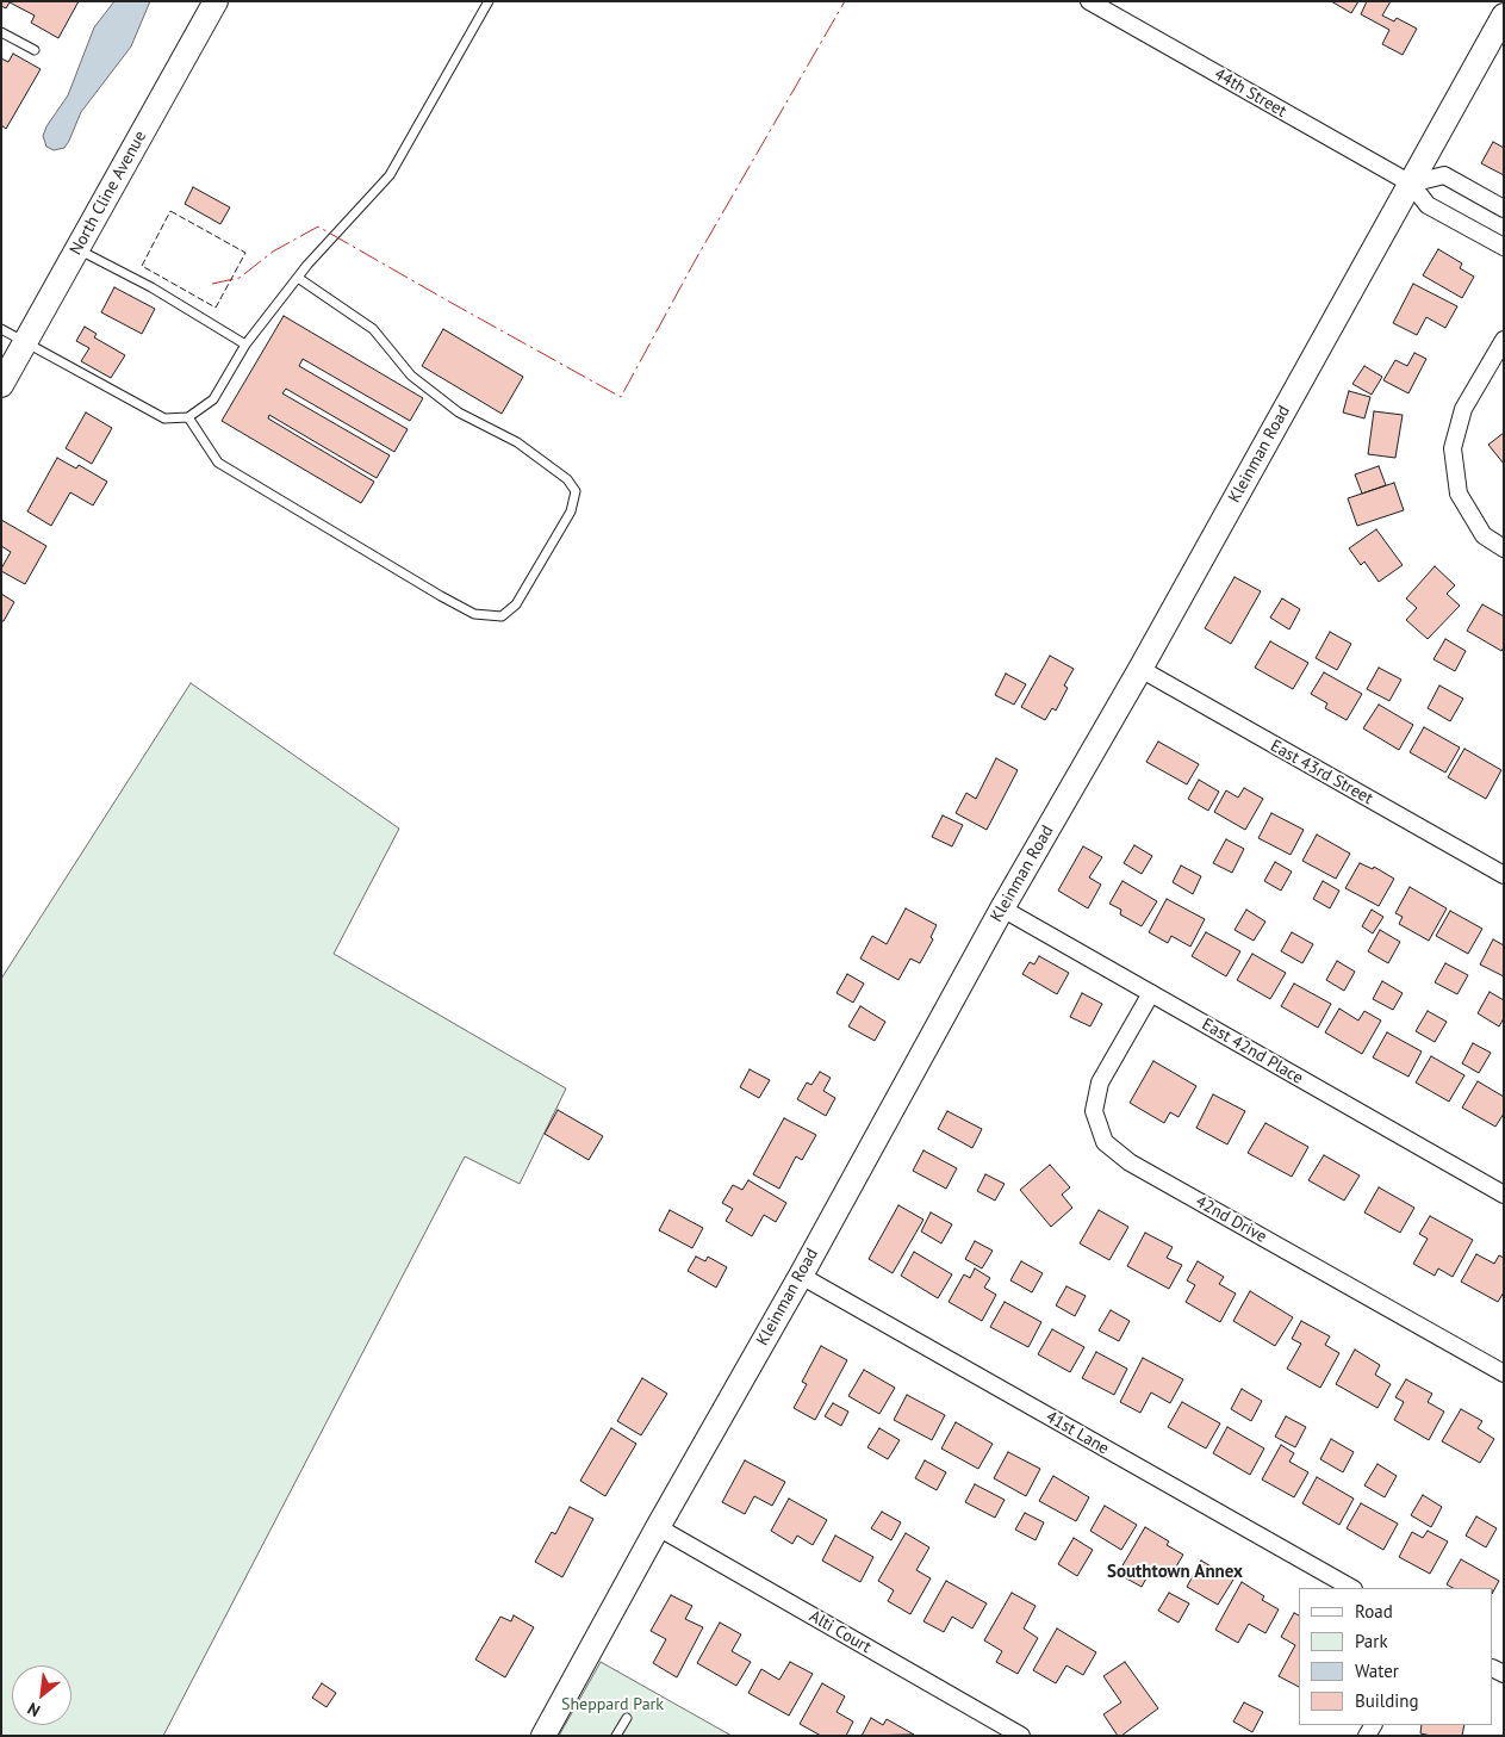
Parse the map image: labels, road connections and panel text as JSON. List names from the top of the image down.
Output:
{
  "streets": {
    "street": [
      "44th Street",
      "North Cline Avenue",
      "Kleinman Road",
      "East 43rd Street",
      "East 42nd Place",
      "42nd Drive",
      "41st Lane",
      "Alti Court"
    ]
  },
  "crossings": [
    ["44th Street", "Kleinman Road"],
    ["Kleinman Road", "East 43rd Street"],
    ["Kleinman Road", "East 42nd Place"],
    ["Kleinman Road", "41st Lane"],
    ["Kleinman Road", "Alti Court"],
    ["East 42nd Place", "42nd Drive"]
  ],
  "districts": ["Southtown Annex"],
  "parks": ["Sheppard Park"],
  "legend": [
    "Road",
    "Park",
    "Water",
    "Building"
  ],
  "north": "bottom left"
}
